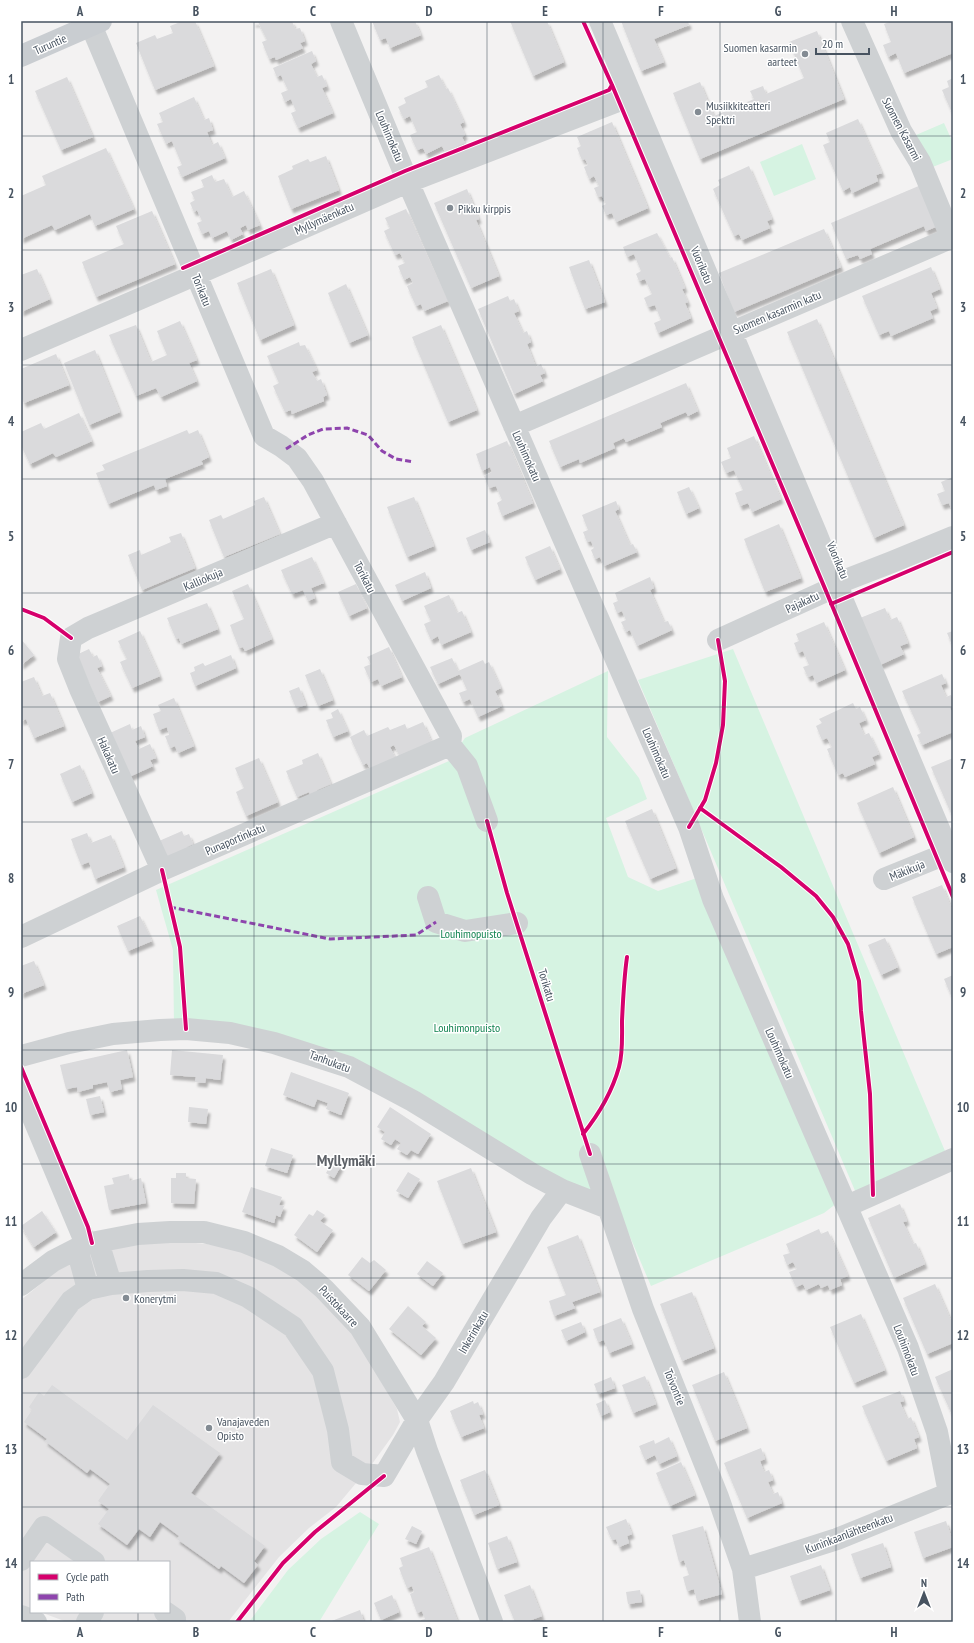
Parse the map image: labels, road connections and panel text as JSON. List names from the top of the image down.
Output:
{
  "streets": {
    "main road": ["Turuntie"],
    "street": [
      "Suomen Kasarmi",
      "Louhimokatu",
      "Myllymäenkatu",
      "Vuorikatu",
      "Torikatu",
      "Suomen kasarmin katu",
      "Kalliokuja",
      "Pajakatu",
      "Hakakatu",
      "Punaportinkatu",
      "Mäkikuja",
      "Tanhukatu",
      "Puistokaarre",
      "Inkerinkatu",
      "Toivontie",
      "Kuninkaanlähteenkatu"
    ]
  },
  "crossings": [
    ["Turuntie", "Torikatu"],
    ["Suomen Kasarmi", "Suomen kasarmin katu"],
    ["Louhimokatu", "Myllymäenkatu"],
    ["Louhimokatu", "Suomen kasarmin katu"],
    ["Louhimokatu", "Kuninkaanlähteenkatu"],
    ["Myllymäenkatu", "Vuorikatu"],
    ["Myllymäenkatu", "Torikatu"],
    ["Vuorikatu", "Suomen kasarmin katu"],
    ["Vuorikatu", "Pajakatu"],
    ["Vuorikatu", "Mäkikuja"],
    ["Torikatu", "Kalliokuja"],
    ["Torikatu", "Punaportinkatu"],
    ["Kalliokuja", "Hakakatu"],
    ["Hakakatu", "Punaportinkatu"],
    ["Tanhukatu", "Inkerinkatu"],
    ["Tanhukatu", "Toivontie"],
    ["Puistokaarre", "Inkerinkatu"],
    ["Toivontie", "Kuninkaanlähteenkatu"]
  ],
  "districts": ["Myllymäki"],
  "parks": ["Louhimopuisto", "Louhimonpuisto"],
  "places": [
    "Suomen kasarmin aarteet",
    "Musiikkiteatteri Spektri",
    "Pikku kirppis",
    "Konerytmi",
    "Vanajaveden Opisto"
  ],
  "legend": ["Cycle path", "Path"],
  "scale_bar": "20 m",
  "north": "top",
  "grid": {
    "columns": [
      "A",
      "B",
      "C",
      "D",
      "E",
      "F",
      "G",
      "H"
    ],
    "rows": [
      "1",
      "2",
      "3",
      "4",
      "5",
      "6",
      "7",
      "8",
      "9",
      "10",
      "11",
      "12",
      "13",
      "14"
    ]
  }
}
